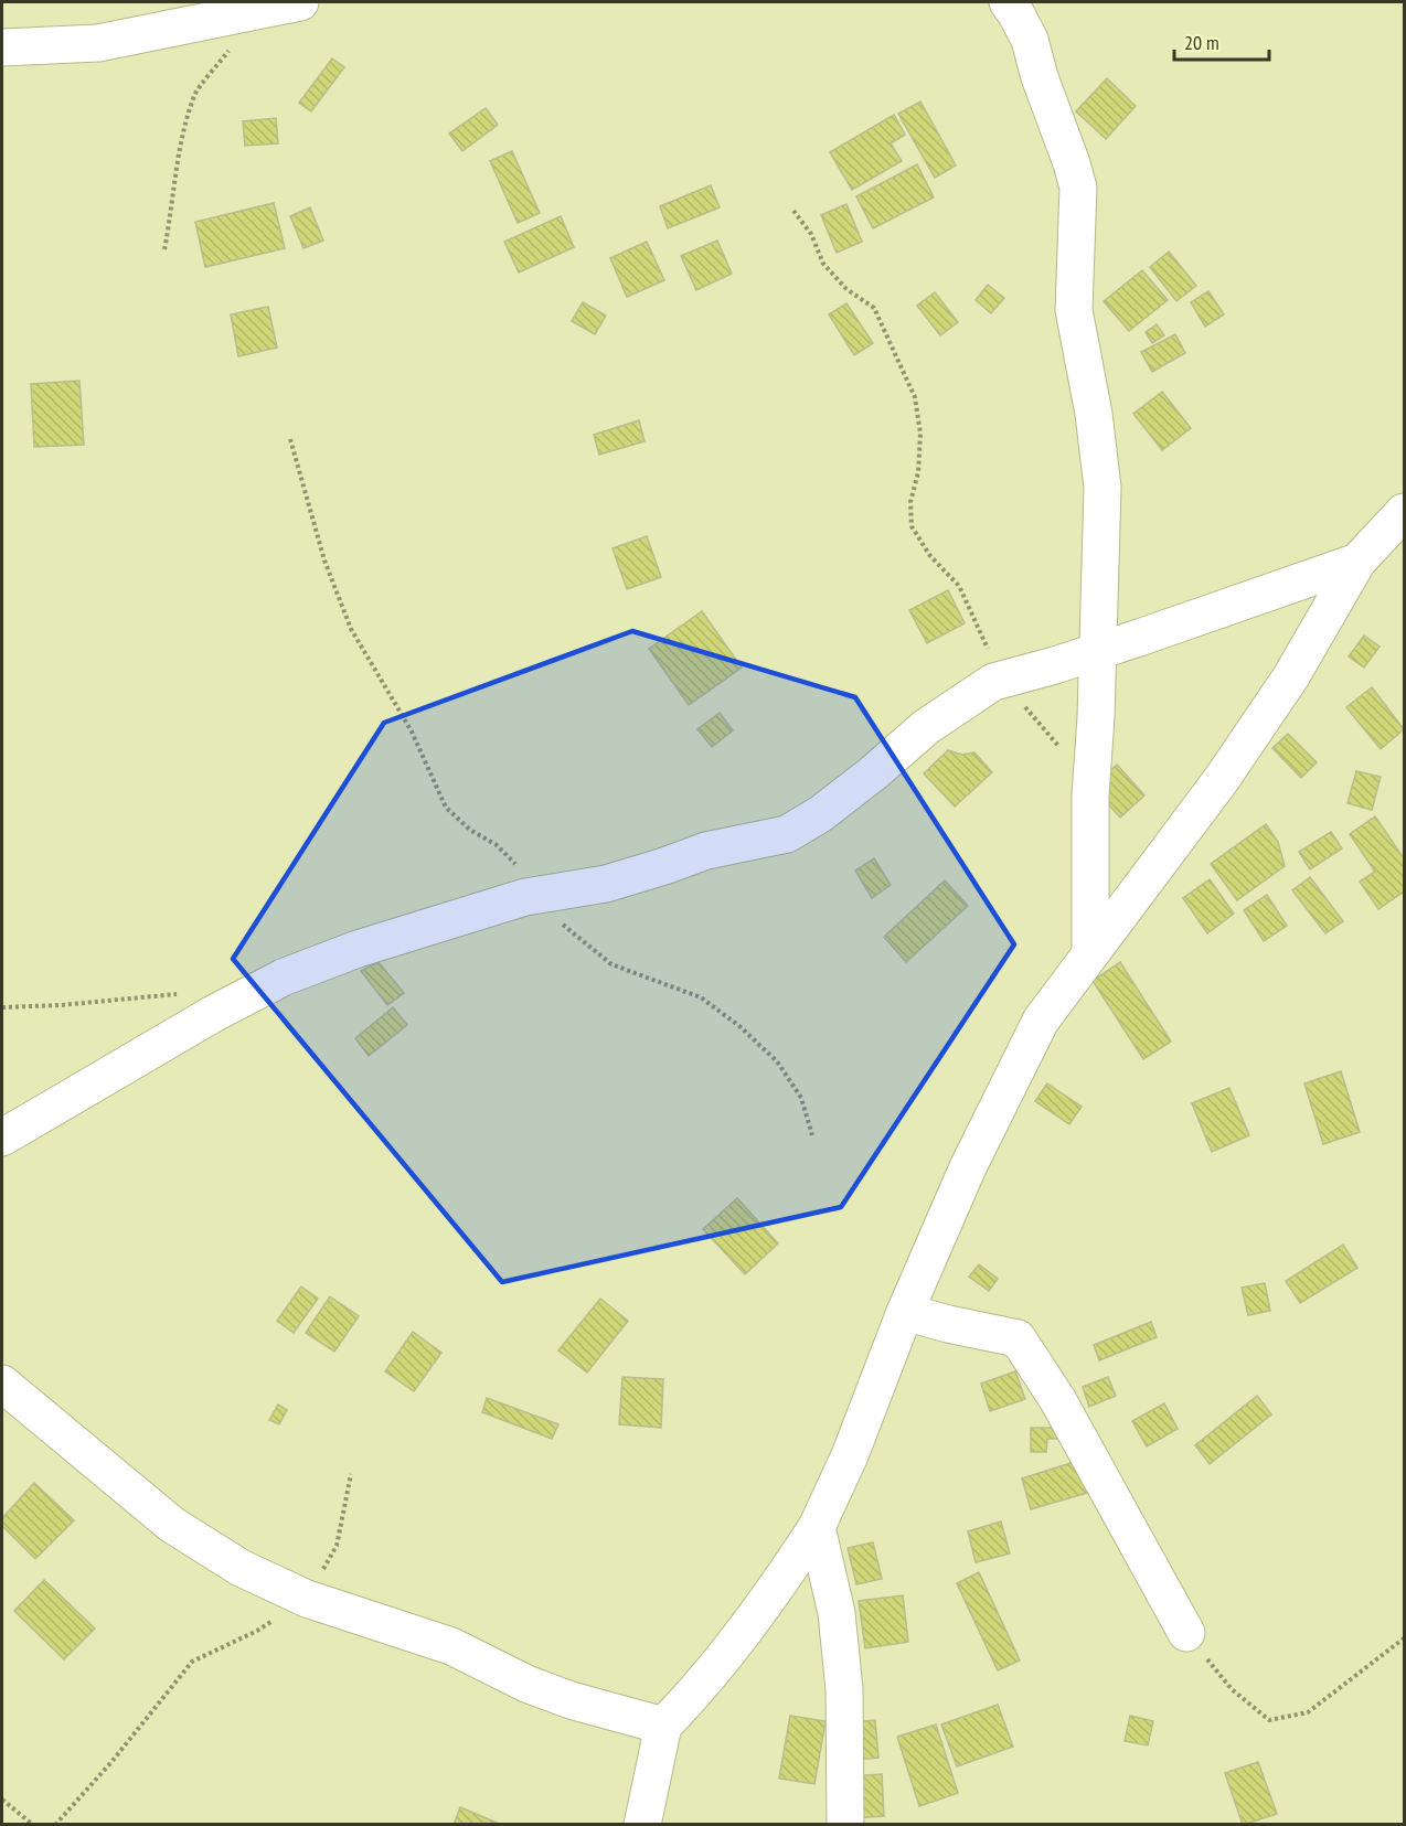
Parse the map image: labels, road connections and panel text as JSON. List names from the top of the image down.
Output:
{
  "scale_bar": "20 m"
}
